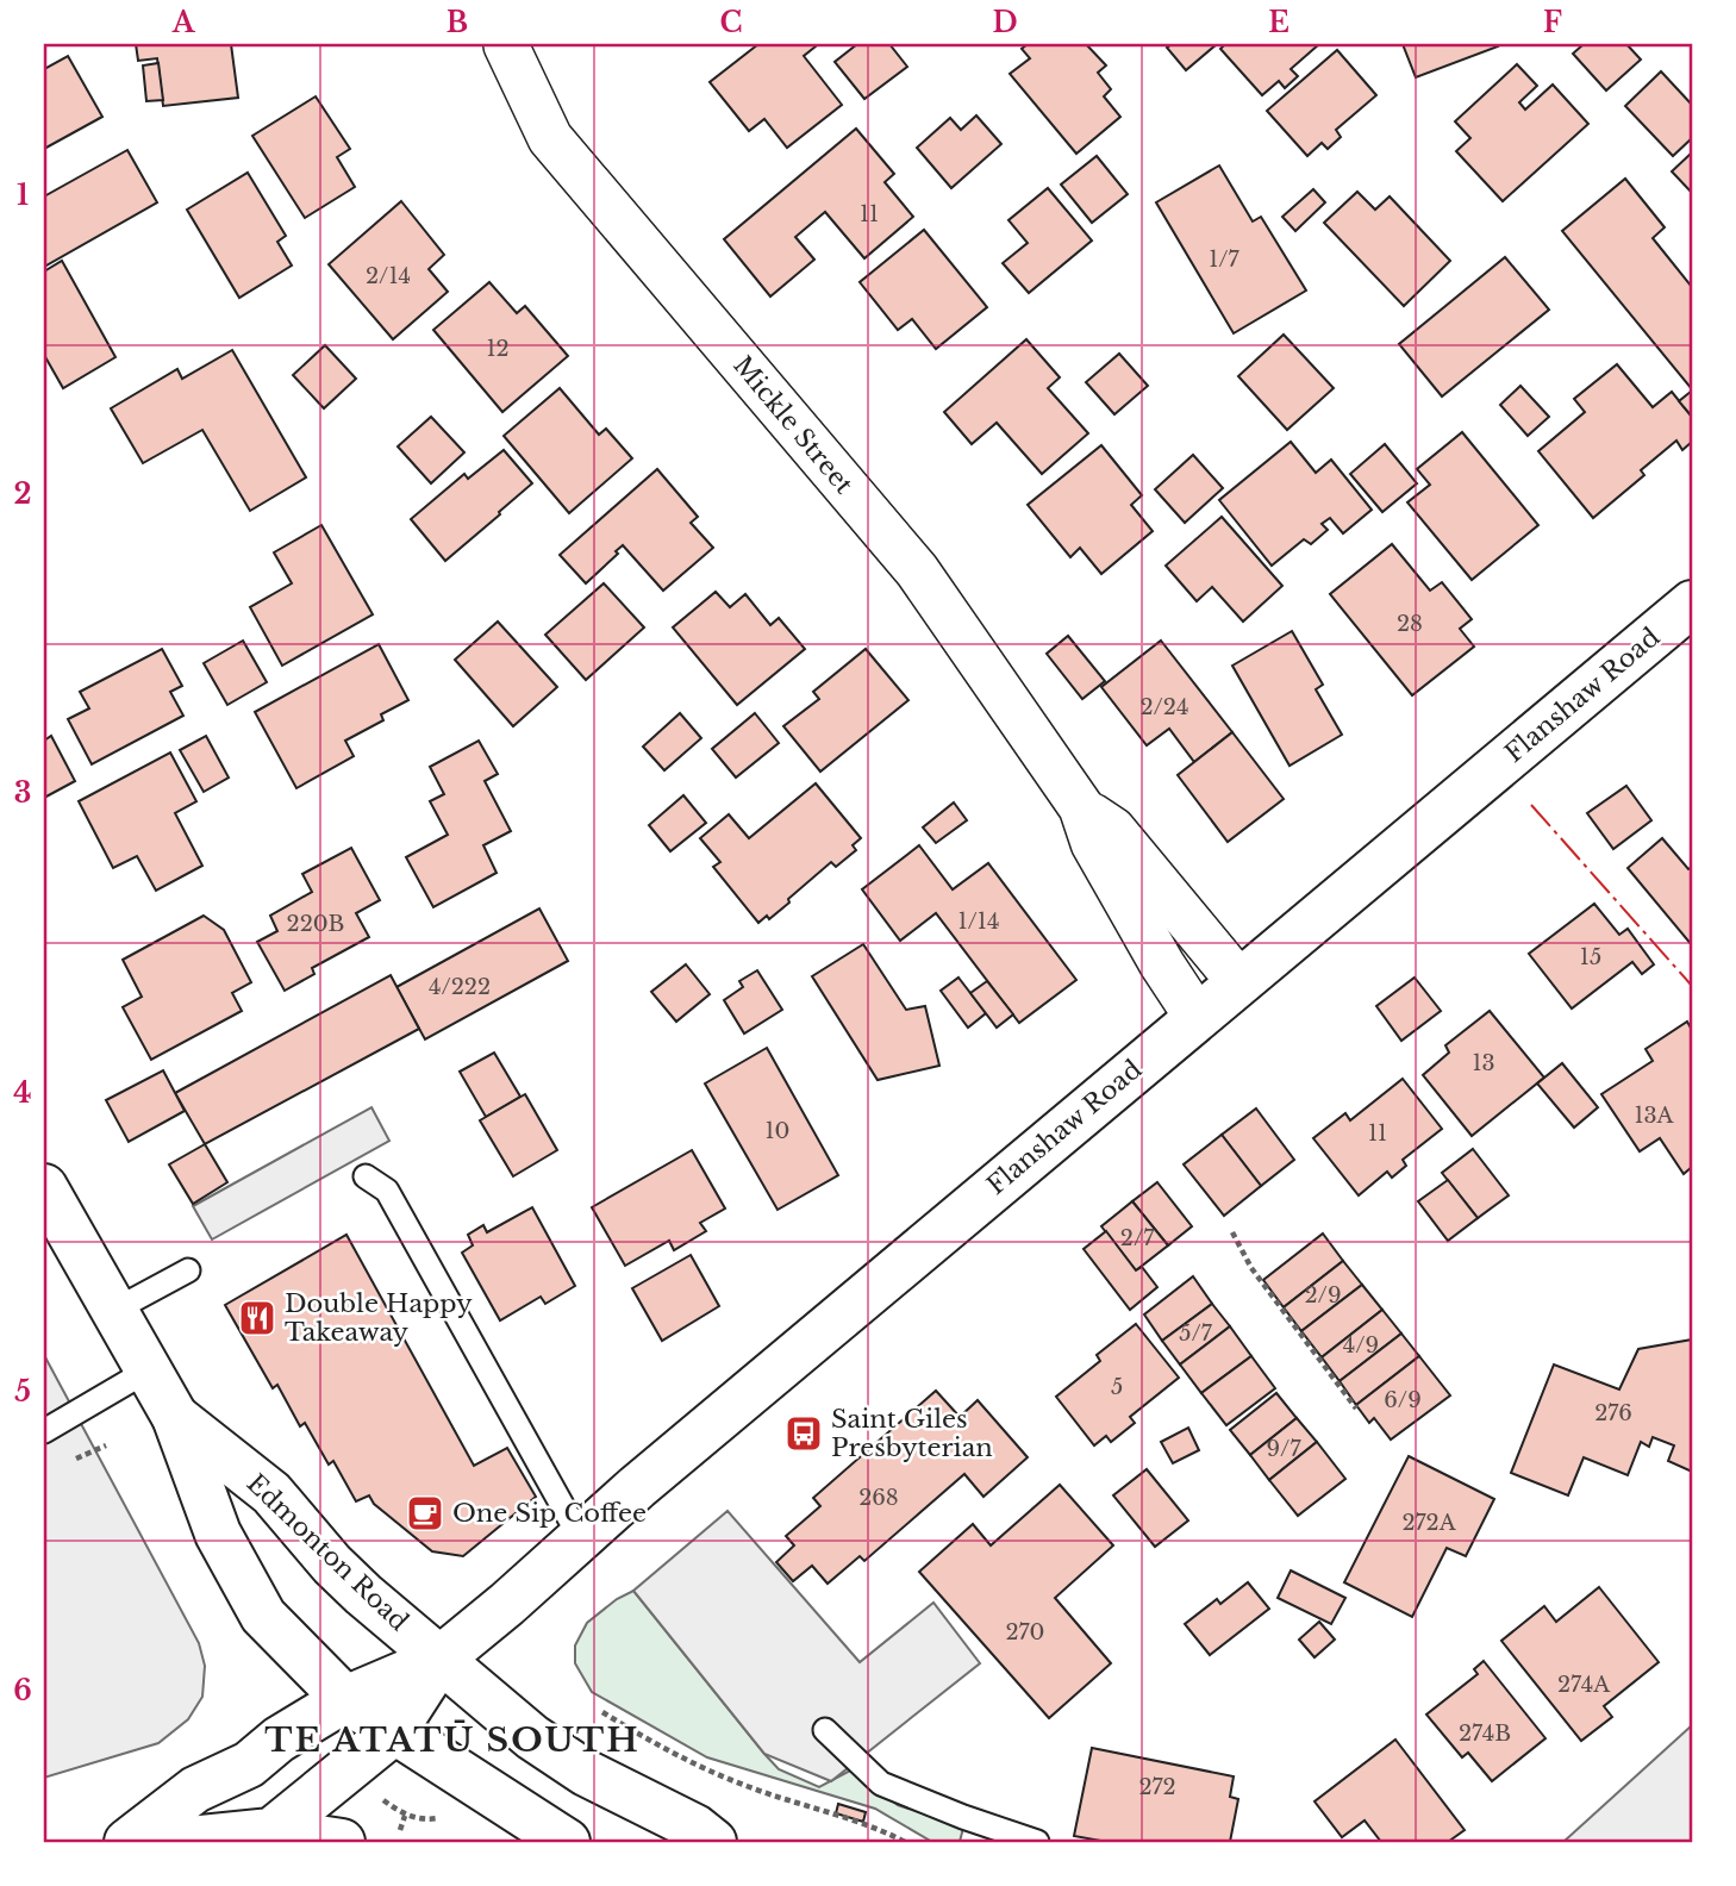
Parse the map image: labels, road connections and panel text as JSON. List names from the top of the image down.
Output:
{
  "streets": {
    "main road": ["Flanshaw Road", "Edmonton Road"],
    "street": ["Mickle Street"]
  },
  "crossings": [
    ["Mickle Street", "Flanshaw Road"],
    ["Flanshaw Road", "Edmonton Road"]
  ],
  "districts": ["TE ATATŪ SOUTH"],
  "places": {
    "restaurant": ["Double Happy Takeaway"],
    "bus stop": ["Saint Giles Presbyterian"],
    "cafe": ["One Sip Coffee"]
  },
  "house_numbers": [
    "11",
    "1/7",
    "2/14",
    "12",
    "28",
    "2/24",
    "1/14",
    "220B",
    "15",
    "4/222",
    "13",
    "13A",
    "10",
    "11",
    "2/7",
    "2/9",
    "5/7",
    "4/9",
    "5",
    "6/9",
    "276",
    "9/7",
    "268",
    "272A",
    "270",
    "274A",
    "274B",
    "272"
  ],
  "grid": {
    "columns": [
      "A",
      "B",
      "C",
      "D",
      "E",
      "F"
    ],
    "rows": [
      "1",
      "2",
      "3",
      "4",
      "5",
      "6"
    ]
  }
}
